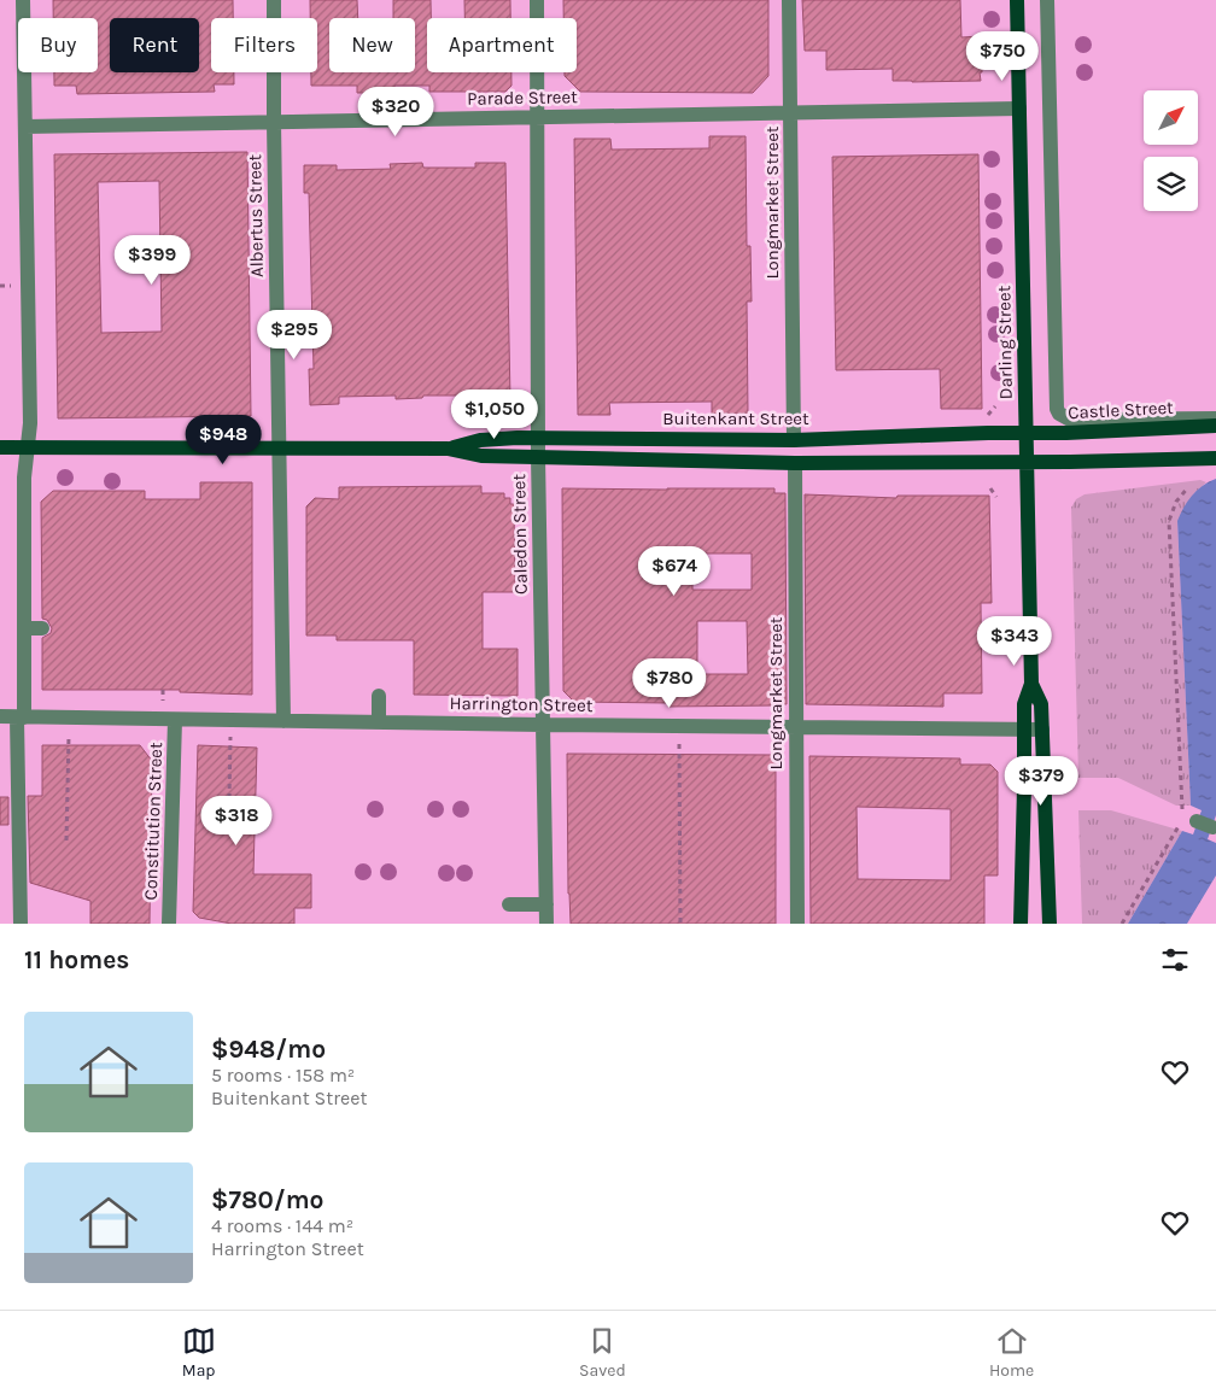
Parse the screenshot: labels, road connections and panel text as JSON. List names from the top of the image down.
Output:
{
  "streets": {
    "main road": ["Darling Street", "Castle Street", "Buitenkant Street"],
    "street": [
      "Parade Street",
      "Longmarket Street",
      "Albertus Street",
      "Caledon Street",
      "Harrington Street",
      "Constitution Street"
    ]
  },
  "crossings": [
    ["Parade Street", "Longmarket Street"],
    ["Parade Street", "Albertus Street"],
    ["Parade Street", "Darling Street"],
    ["Parade Street", "Caledon Street"],
    ["Longmarket Street", "Buitenkant Street"],
    ["Longmarket Street", "Harrington Street"],
    ["Albertus Street", "Buitenkant Street"],
    ["Albertus Street", "Harrington Street"],
    ["Darling Street", "Castle Street"],
    ["Darling Street", "Buitenkant Street"],
    ["Darling Street", "Harrington Street"],
    ["Castle Street", "Buitenkant Street"],
    ["Buitenkant Street", "Caledon Street"],
    ["Caledon Street", "Harrington Street"],
    ["Harrington Street", "Constitution Street"]
  ],
  "north": "top right",
  "page": {
    "chip": [
      "Buy",
      "Rent",
      "Filters",
      "New",
      "Apartment"
    ],
    "price": [
      "$750",
      "$320",
      "$399",
      "$295",
      "$1,050",
      "$948",
      "$674",
      "$343",
      "$780",
      "$379",
      "$318"
    ],
    "heading": "11 homes",
    "list": [
      {
        "name": "$948/mo",
        "note": "5 rooms · 158 m² · Buitenkant Street"
      },
      {
        "name": "$780/mo",
        "note": "4 rooms · 144 m² · Harrington Street"
      }
    ],
    "tabs": ["Map", "Saved", "Home"]
  }
}
